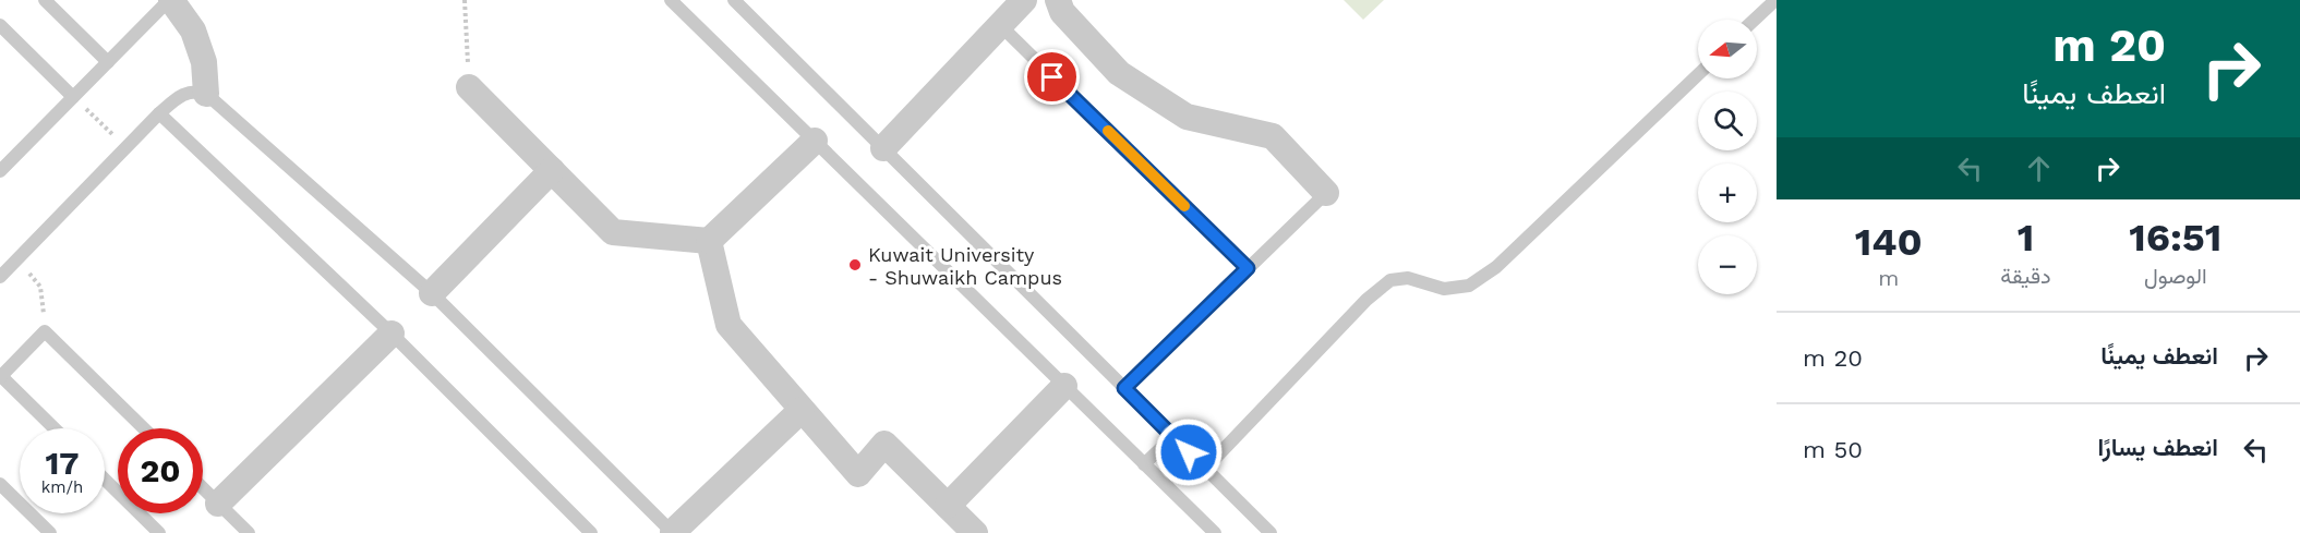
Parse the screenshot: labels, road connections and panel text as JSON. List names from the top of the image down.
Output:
{
  "places": ["Kuwait University - Shuwaikh Campus"],
  "north": "left",
  "page": {
    "turn": ["20 m", "انعطف يمينًا"],
    "map_buttons": ["+", "−"],
    "eta": [
      "16:51",
      "الوصول",
      "1",
      "دقيقة",
      "140",
      "m"
    ],
    "list": [
      {
        "name": "انعطف يمينًا",
        "value": "20 m"
      },
      {
        "name": "انعطف يسارًا",
        "value": "50 m"
      }
    ],
    "speed": "17 km/h",
    "limit": "20"
  }
}
